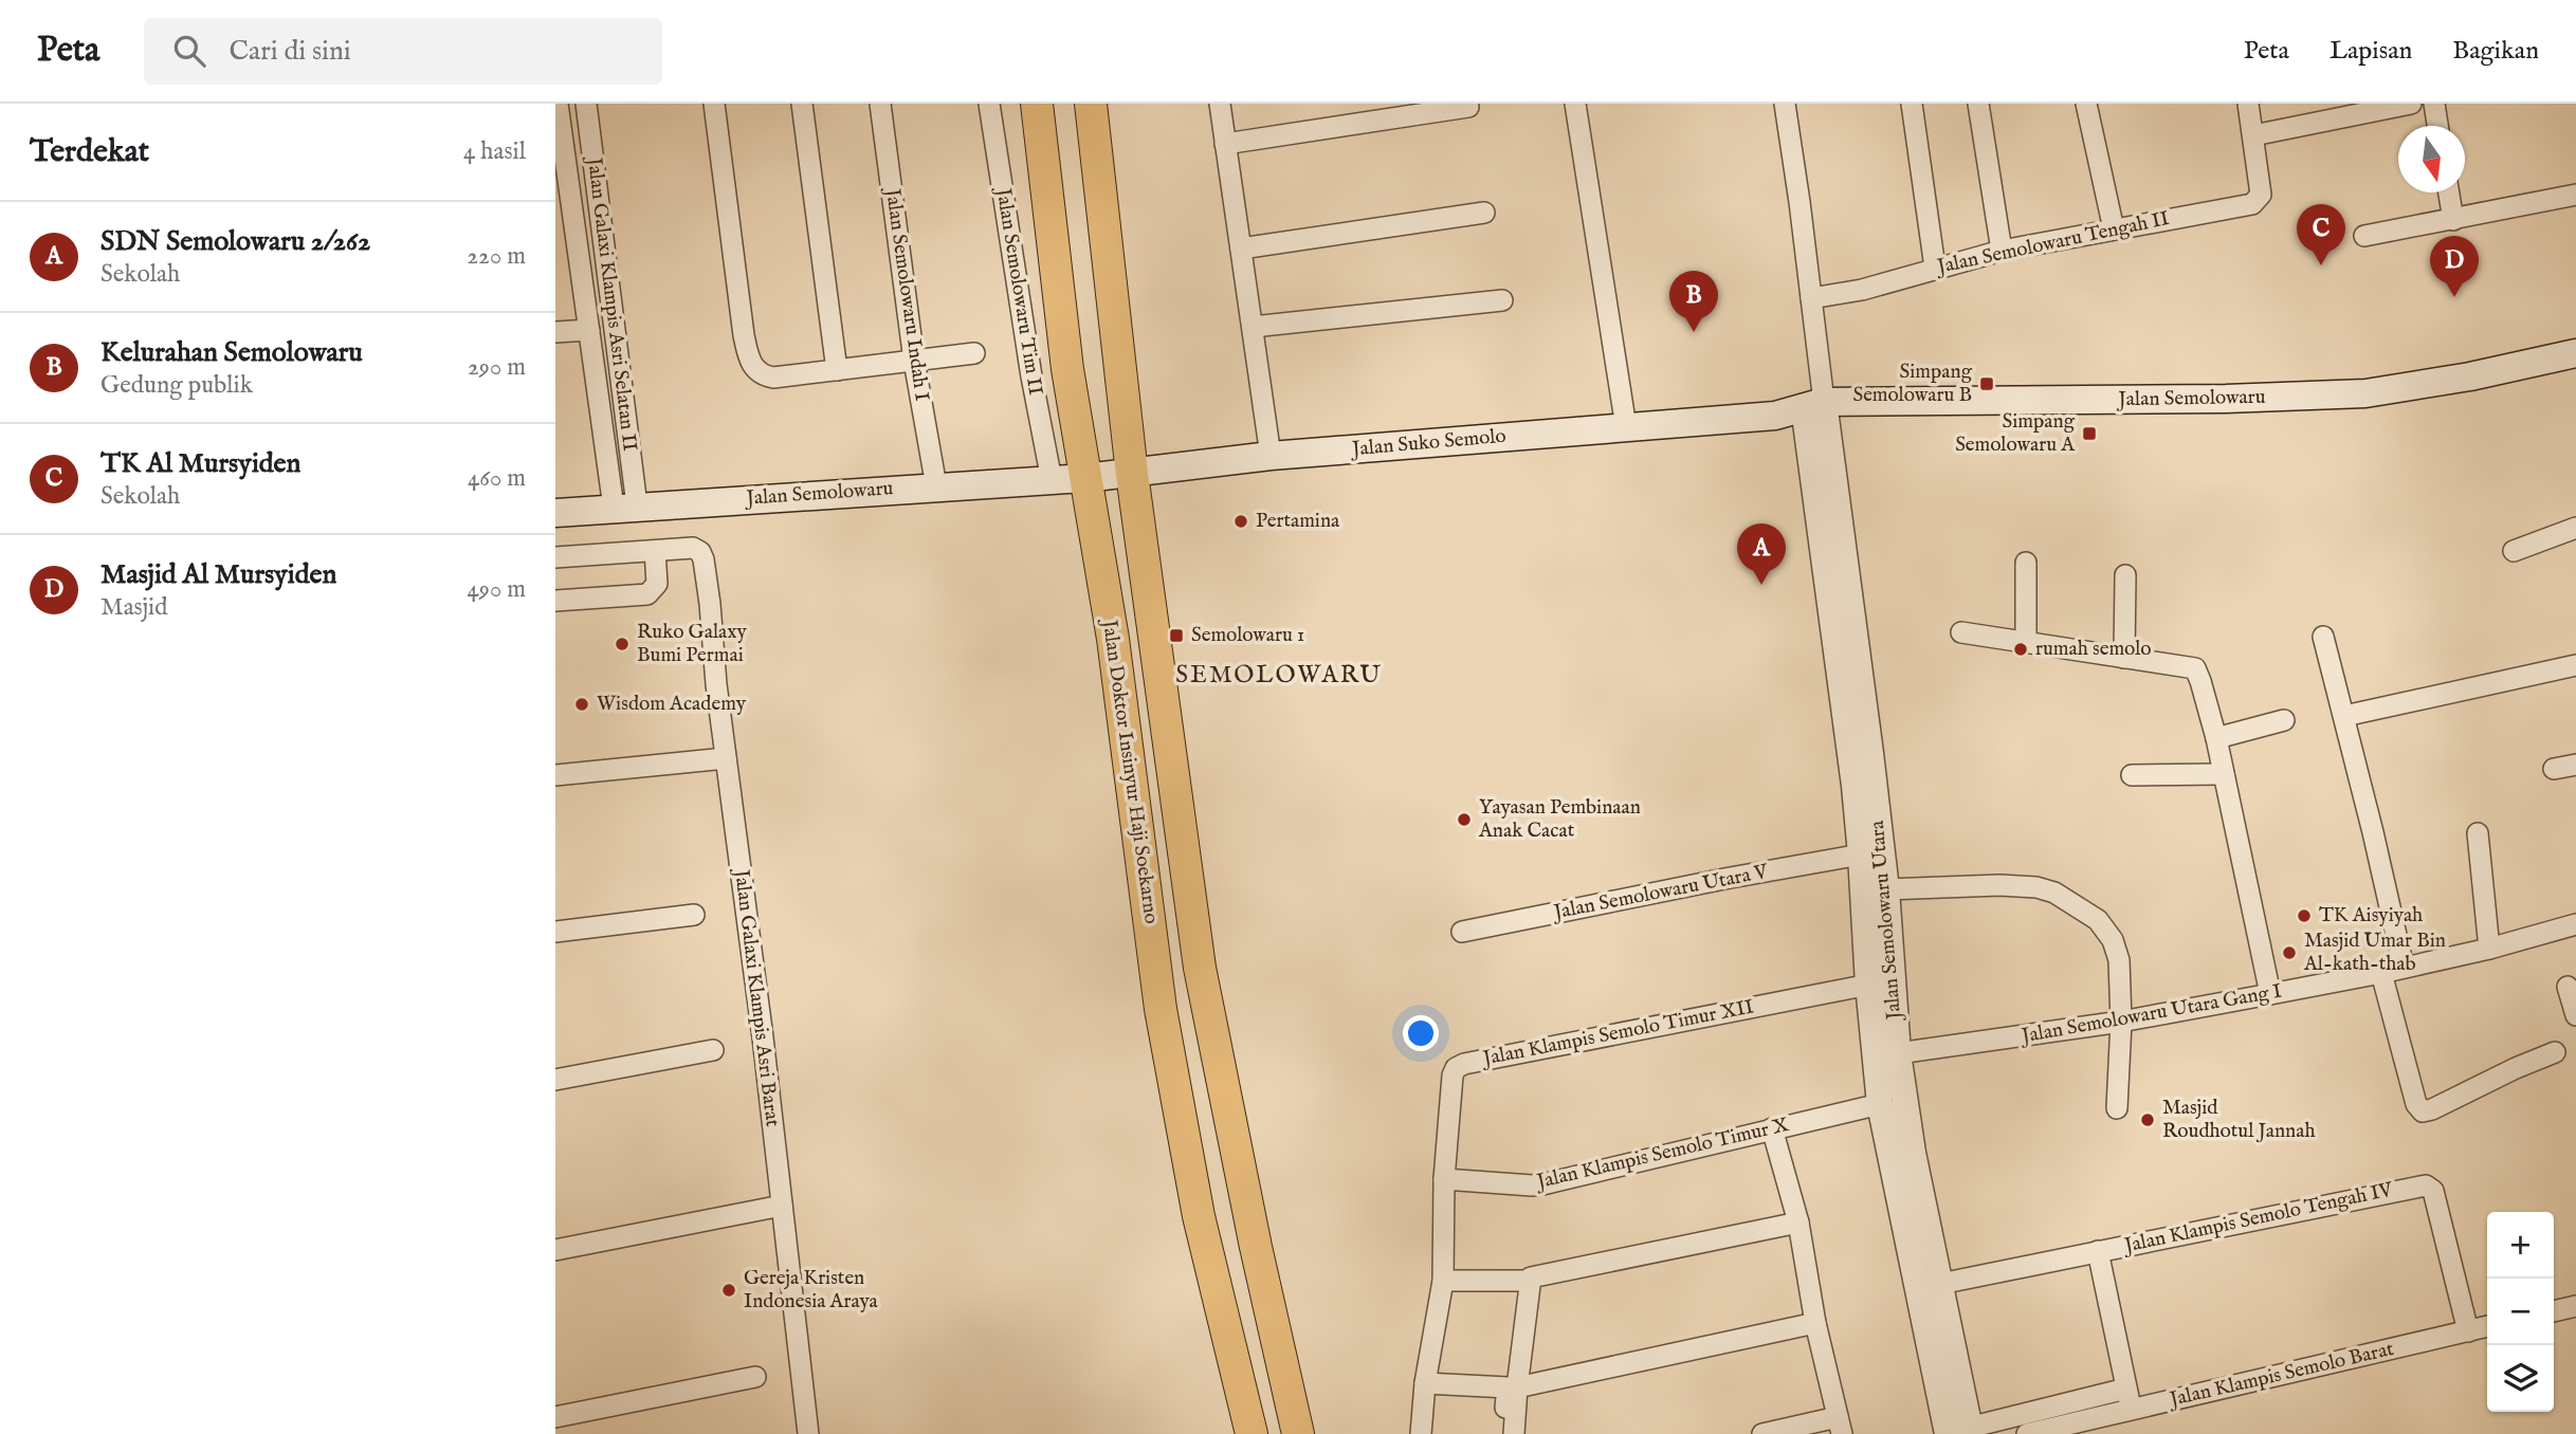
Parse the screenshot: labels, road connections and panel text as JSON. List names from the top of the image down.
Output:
{
  "streets": {
    "main road": ["Jalan Semolowaru", "Jalan Suko Semolo", "Jalan Doktor Insinyur Haji Soekarno"],
    "street": [
      "Jalan Semolowaru Tengah II",
      "Jalan Semolowaru Tim II",
      "Jalan Semolowaru Indah I",
      "Jalan Galaxi Klampis Asri Selatan II",
      "Jalan Semolowaru Utara V",
      "Jalan Semolowaru Utara",
      "Jalan Galaxi Klampis Asri Barat",
      "Jalan Semolowaru Utara Gang I",
      "Jalan Klampis Semolo Timur XII",
      "Jalan Klampis Semolo Timur X",
      "Jalan Klampis Semolo Tengah IV",
      "Jalan Klampis Semolo Barat"
    ]
  },
  "crossings": [
    ["Jalan Semolowaru Tim II", "Jalan Semolowaru"],
    ["Jalan Semolowaru Indah I", "Jalan Semolowaru"],
    ["Jalan Galaxi Klampis Asri Selatan II", "Jalan Semolowaru"],
    ["Jalan Semolowaru", "Jalan Suko Semolo"],
    ["Jalan Semolowaru", "Jalan Doktor Insinyur Haji Soekarno"],
    ["Jalan Semolowaru", "Jalan Semolowaru Utara"],
    ["Jalan Suko Semolo", "Jalan Doktor Insinyur Haji Soekarno"],
    ["Jalan Suko Semolo", "Jalan Semolowaru Utara"],
    ["Jalan Semolowaru Utara V", "Jalan Semolowaru Utara"],
    ["Jalan Semolowaru Utara", "Jalan Semolowaru Utara Gang I"],
    ["Jalan Semolowaru Utara", "Jalan Klampis Semolo Timur XII"],
    ["Jalan Semolowaru Utara", "Jalan Klampis Semolo Timur X"],
    ["Jalan Semolowaru Utara", "Jalan Klampis Semolo Tengah IV"],
    ["Jalan Klampis Semolo Timur XII", "Jalan Klampis Semolo Timur X"],
    ["Jalan Klampis Semolo Tengah IV", "Jalan Klampis Semolo Barat"]
  ],
  "districts": ["SEMOLOWARU"],
  "places": {
    "transit": ["Simpang Semolowaru B", "Simpang Semolowaru A", "Semolowaru 1"],
    "other": [
      "Pertamina",
      "Ruko Galaxy Bumi Permai",
      "rumah semolo",
      "Wisdom Academy",
      "Yayasan Pembinaan Anak Cacat",
      "TK Aisyiyah",
      "Masjid Umar Bin Al-kath-thab",
      "Masjid Roudhotul Jannah",
      "Gereja Kristen Indonesia Araya"
    ]
  },
  "north": "bottom",
  "page": {
    "header": "Peta",
    "search": "Cari di sini",
    "nav": ["Peta", "Lapisan", "Bagikan"],
    "heading": ["Terdekat", "4 hasil"],
    "list": [
      {
        "mark": "A",
        "name": "SDN Semolowaru 2/262",
        "note": "Sekolah",
        "value": "220 m"
      },
      {
        "mark": "B",
        "name": "Kelurahan Semolowaru",
        "note": "Gedung publik",
        "value": "290 m"
      },
      {
        "mark": "C",
        "name": "TK Al Mursyiden",
        "note": "Sekolah",
        "value": "460 m"
      },
      {
        "mark": "D",
        "name": "Masjid Al Mursyiden",
        "note": "Masjid",
        "value": "490 m"
      }
    ],
    "pins": [
      "C",
      "D",
      "B",
      "A"
    ],
    "map_buttons": ["+", "−"]
  }
}
